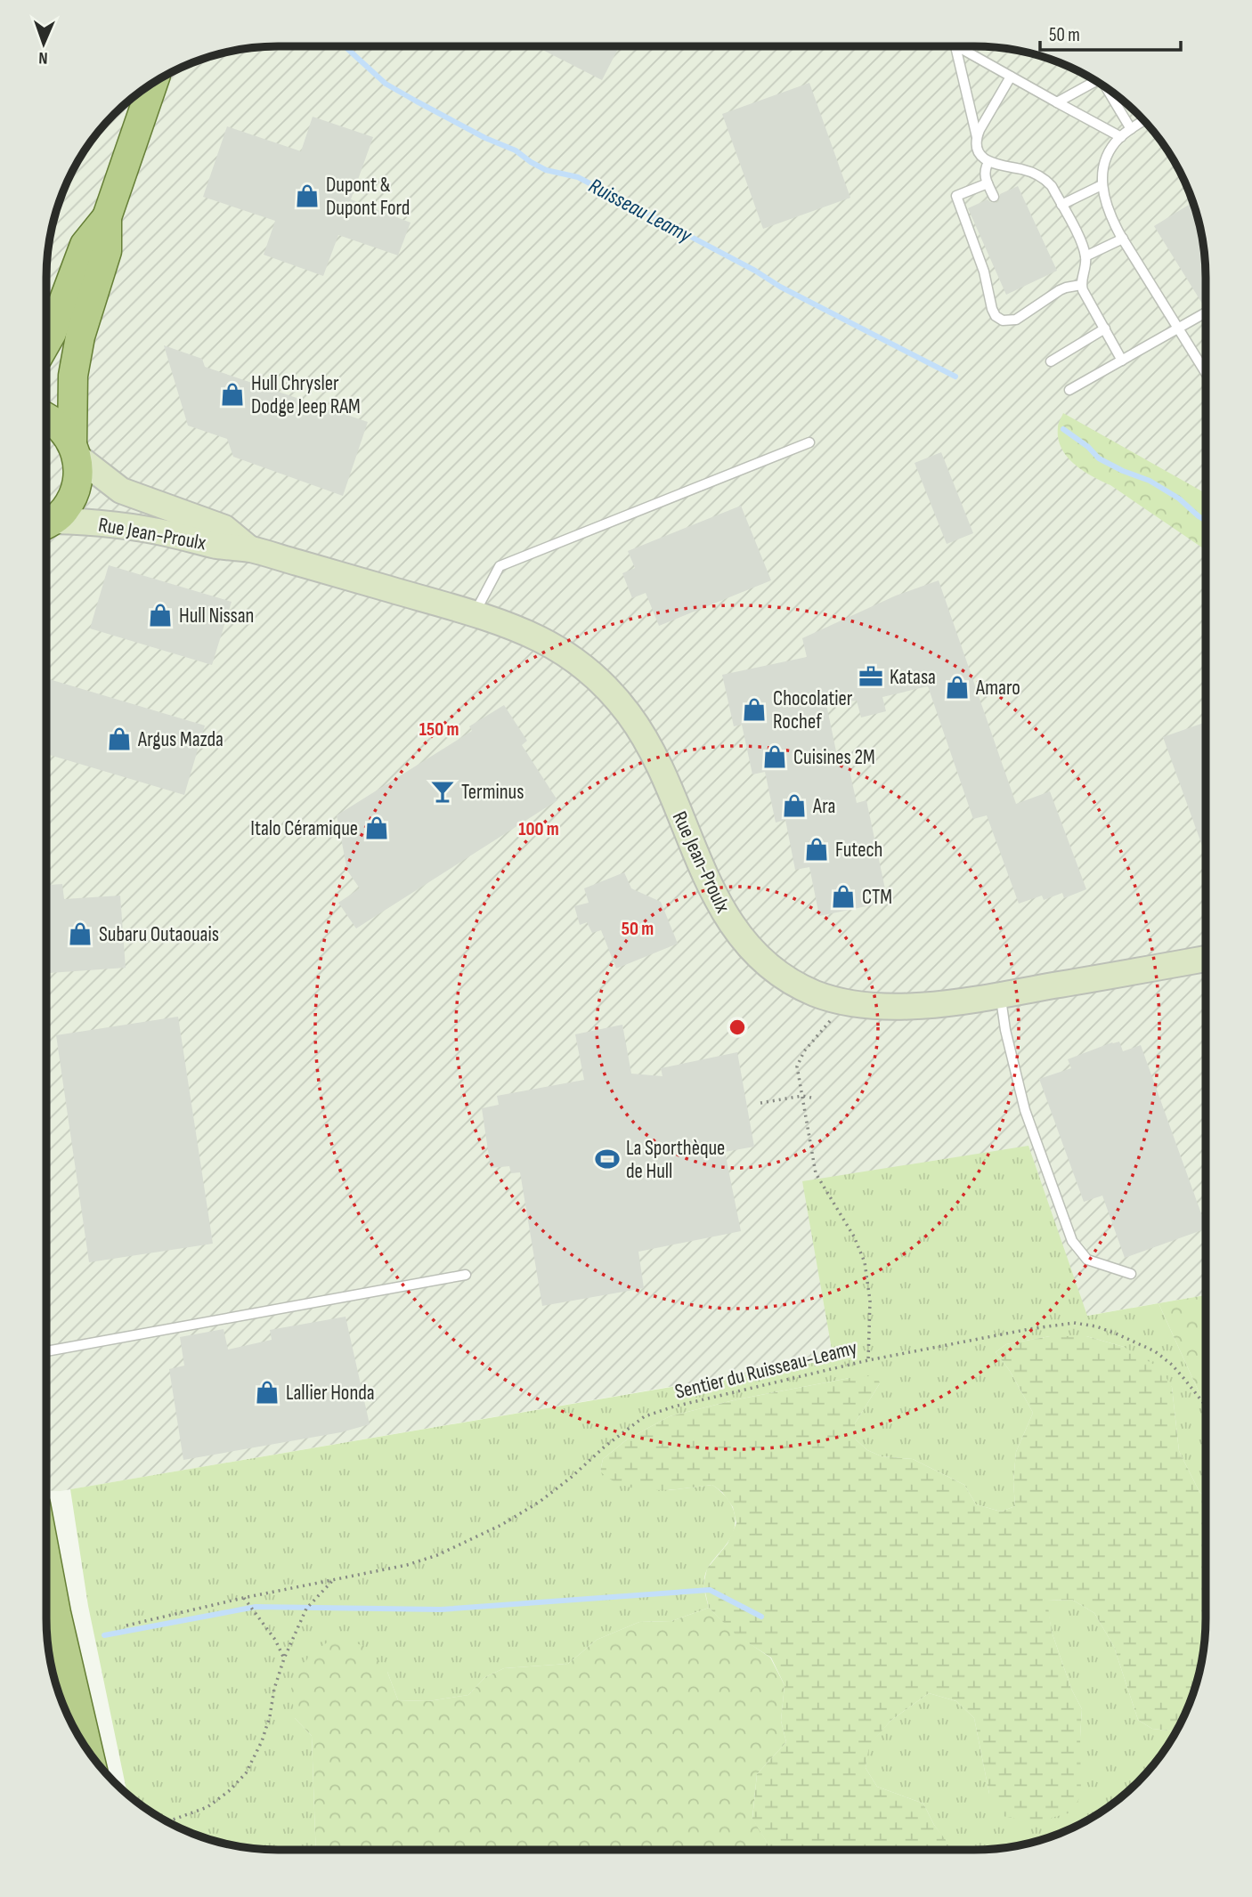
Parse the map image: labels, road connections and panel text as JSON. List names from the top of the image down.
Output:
{
  "streets": {
    "street": ["Rue Jean-Proulx"],
    "path": ["Sentier du Ruisseau-Leamy"]
  },
  "water": ["Ruisseau Leamy"],
  "places": {
    "shop": [
      "Dupont & Dupont Ford",
      "Hull Chrysler Dodge Jeep RAM",
      "Hull Nissan",
      "Amaro",
      "Chocolatier Rochef",
      "Argus Mazda",
      "Cuisines 2M",
      "Ara",
      "Italo Céramique",
      "Futech",
      "CTM",
      "Subaru Outaouais",
      "Lallier Honda"
    ],
    "office": ["Katasa"],
    "bar": ["Terminus"],
    "sports": ["La Sporthèque de Hull"]
  },
  "scale_bar": "50 m",
  "north": "bottom",
  "rings": ["150 m", "100 m", "50 m"]
}
